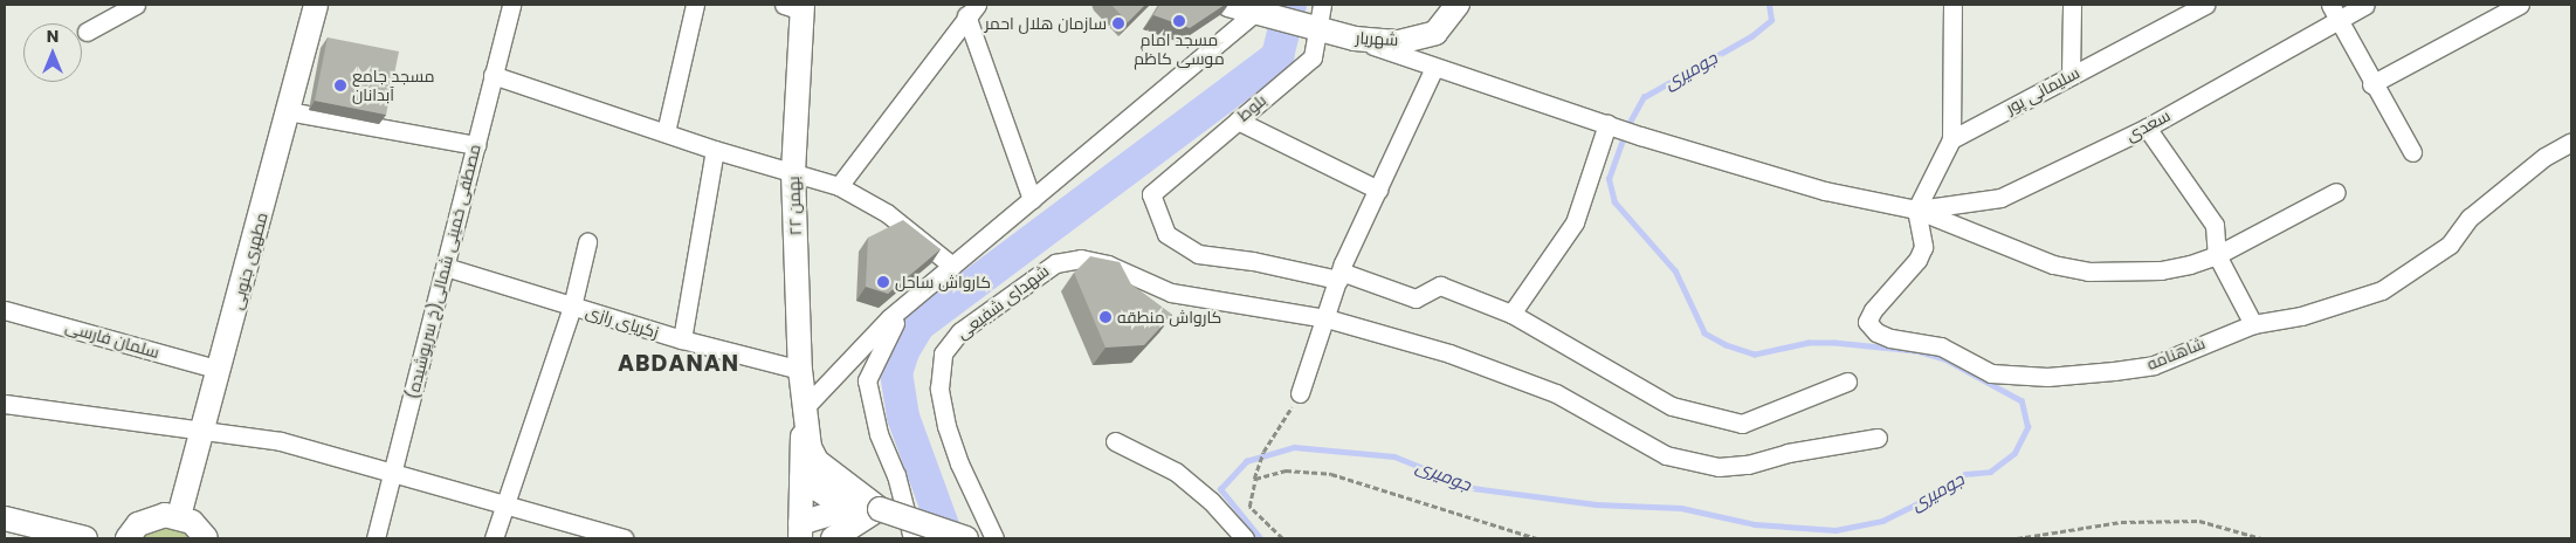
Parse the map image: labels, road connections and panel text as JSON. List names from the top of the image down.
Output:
{
  "streets": {
    "main road": ["شهریار", "۲۲ بهمن", "مطهری جنوبی"],
    "street": [
      "سلیمانی پور",
      "بلوط",
      "سعدی",
      "مصطفی خمینی شمالی(خ سرپوشیده)",
      "شهدای شفیعی",
      "زکریای رازی",
      "سلمان فارسی",
      "شاهنامه"
    ]
  },
  "crossings": [
    ["شهریار", "بلوط"],
    ["سعدی", "شاهنامه"],
    ["۲۲ بهمن", "زکریای رازی"],
    ["مطهری جنوبی", "سلمان فارسی"],
    ["مصطفی خمینی شمالی(خ سرپوشیده)", "زکریای رازی"]
  ],
  "districts": ["ABDANAN"],
  "water": ["جومیری"],
  "places": [
    "مسجد امام موسی کاظم",
    "سازمان هلال احمر",
    "مسجد جامع آبدانان",
    "کارواش ساحل",
    "کارواش منطقه"
  ],
  "north": "top"
}
